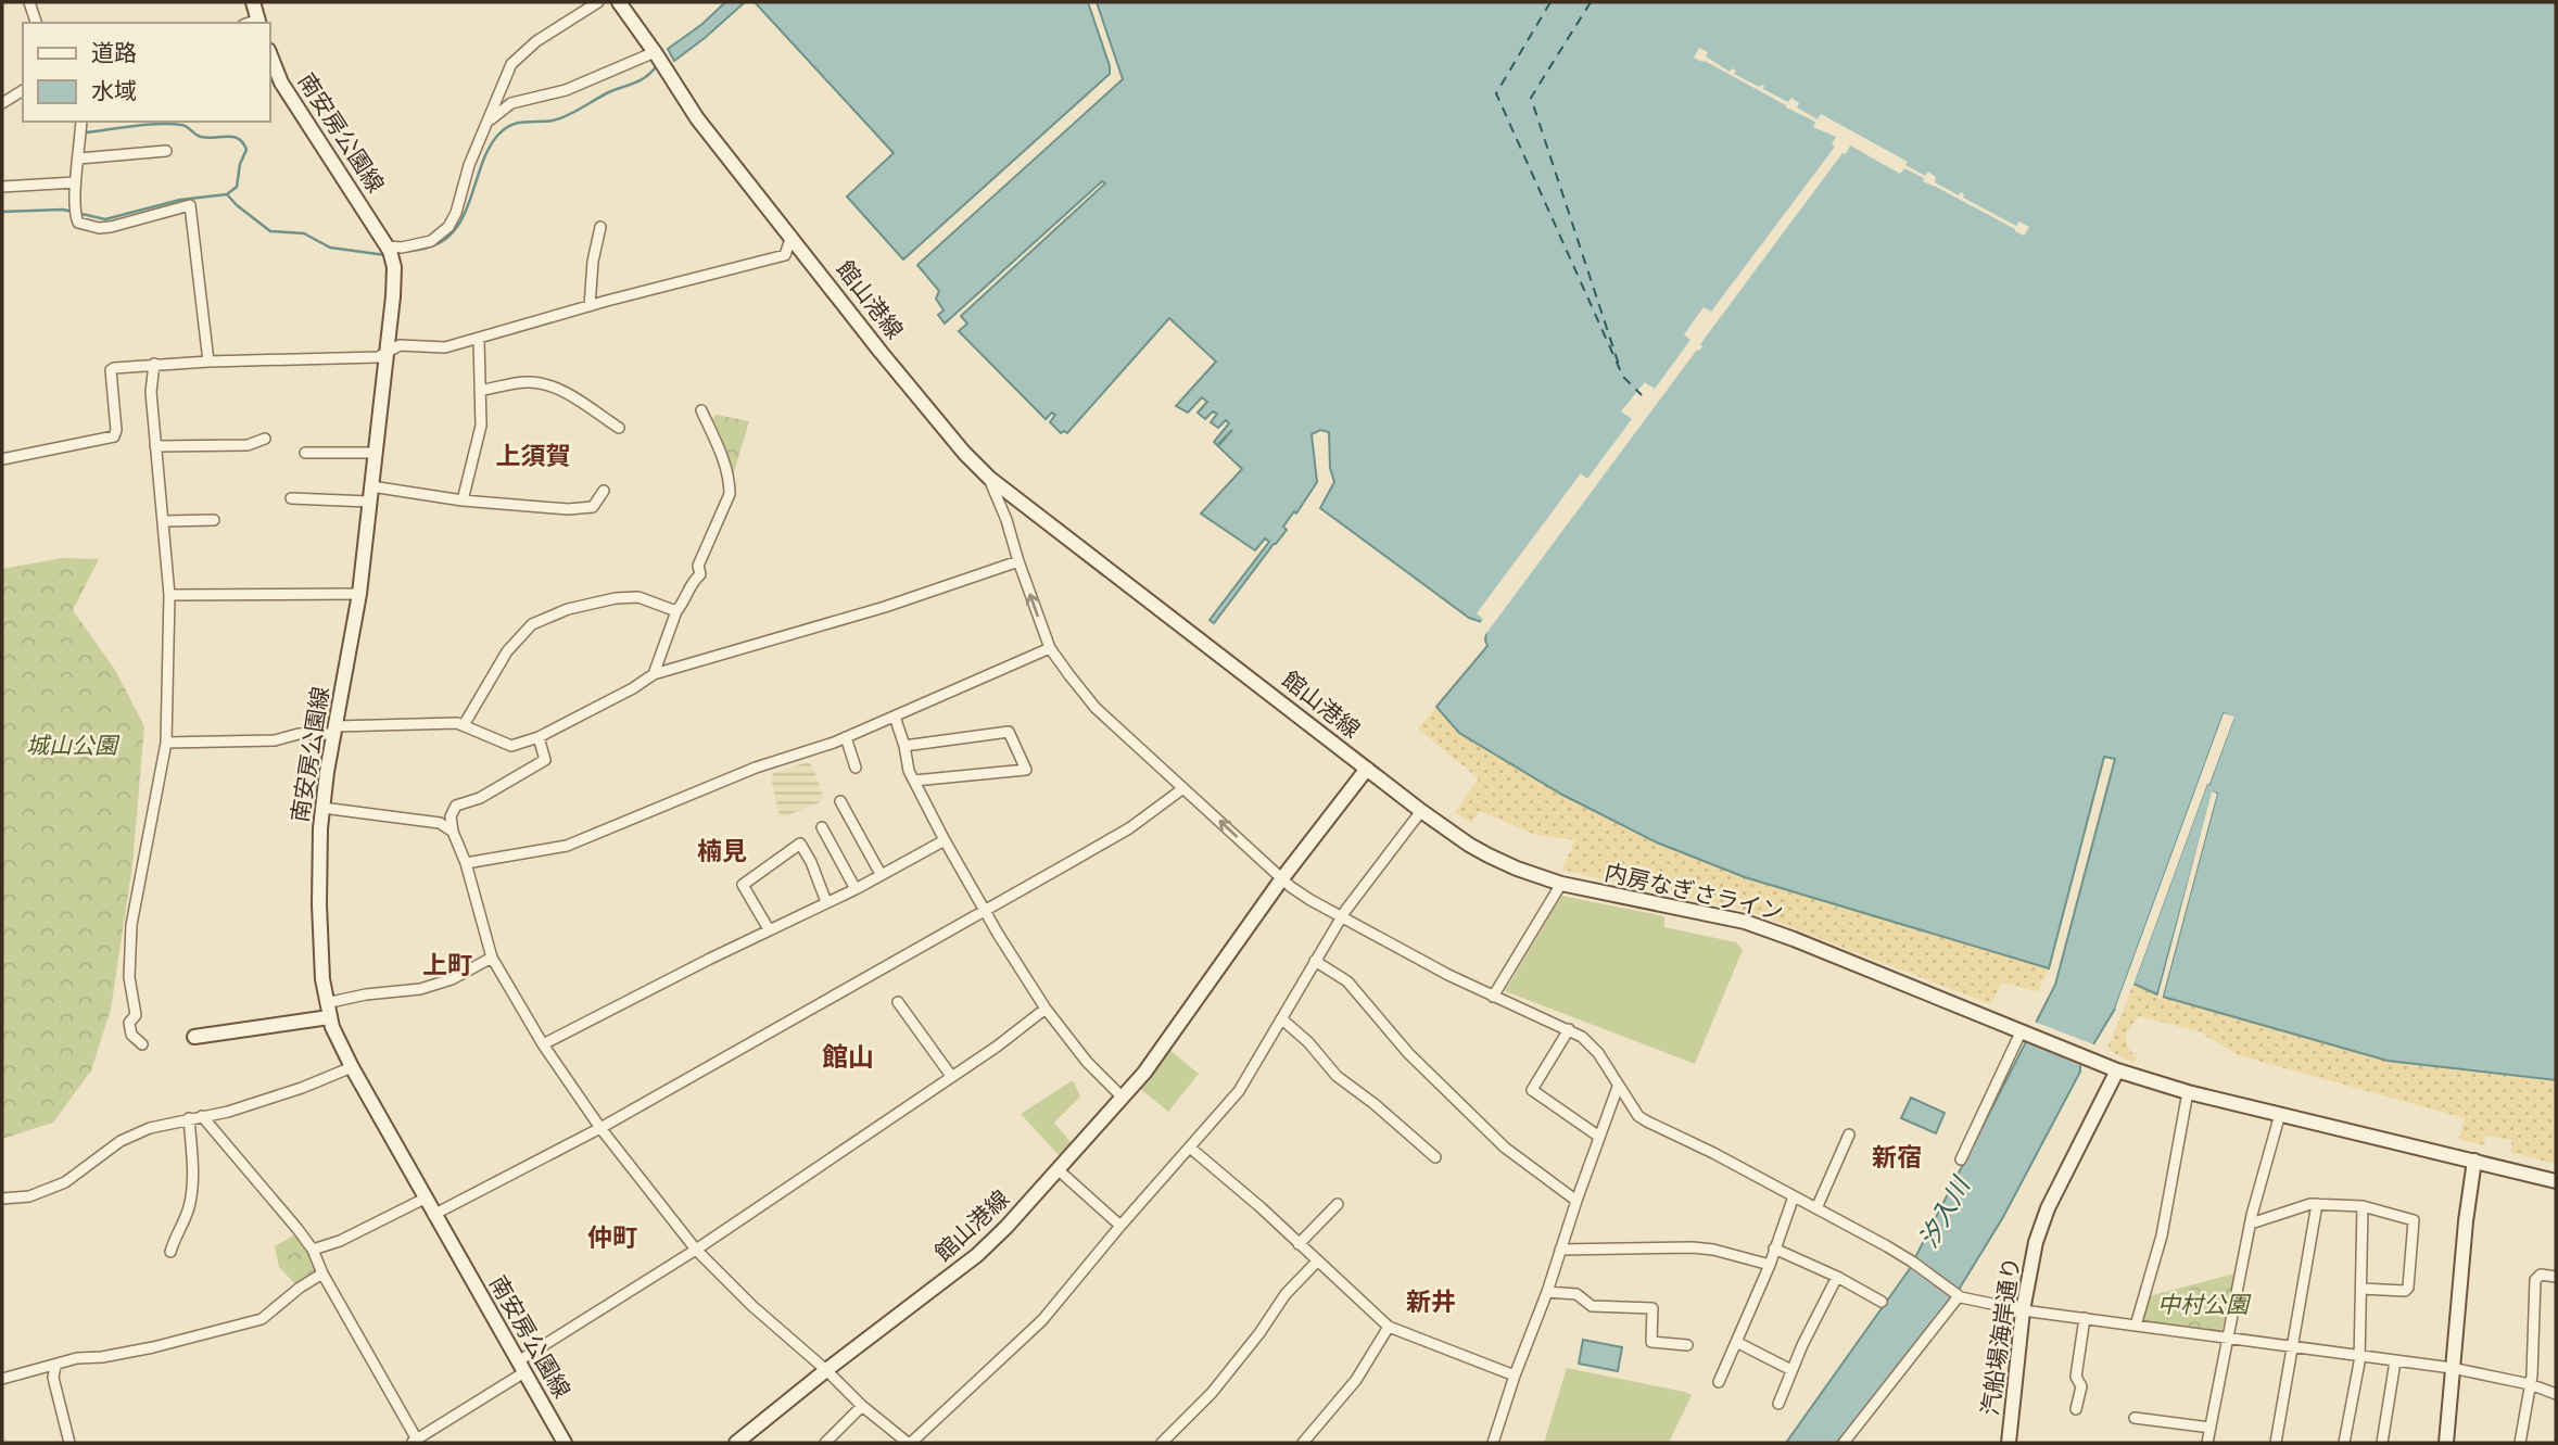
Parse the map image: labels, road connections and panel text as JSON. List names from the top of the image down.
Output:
{
  "streets": {
    "main road": [
      "南安房公園線",
      "館山港線",
      "内房なぎさライン",
      "汽船場海岸通り"
    ]
  },
  "crossings": [
    ["館山港線", "内房なぎさライン"],
    ["内房なぎさライン", "汽船場海岸通り"]
  ],
  "districts": [
    "上須賀",
    "楠見",
    "上町",
    "館山",
    "新宿",
    "仲町",
    "新井"
  ],
  "water": ["汐入川"],
  "parks": ["城山公園", "中村公園"],
  "legend": ["道路", "水域"]
}
